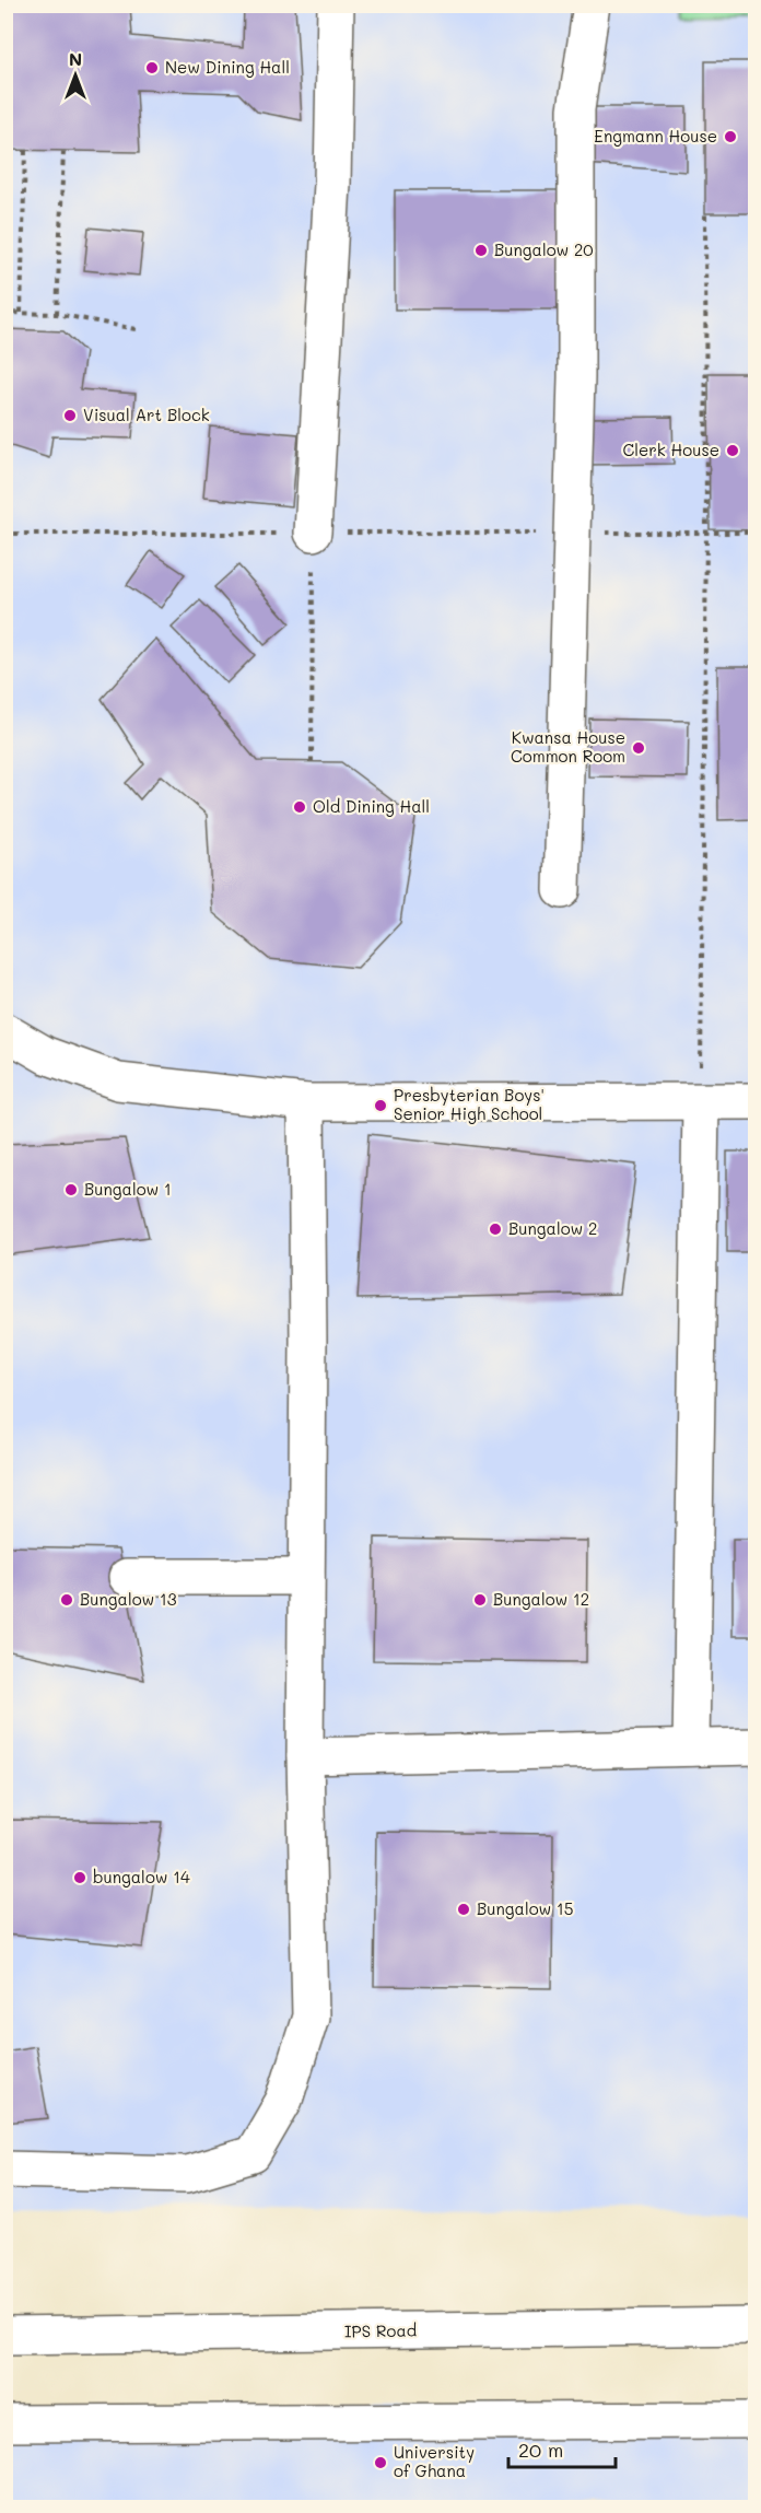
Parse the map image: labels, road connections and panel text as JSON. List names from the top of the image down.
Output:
{
  "streets": {
    "street": ["IPS Road"]
  },
  "places": [
    "New Dining Hall",
    "Engmann House",
    "Bungalow 20",
    "Visual Art Block",
    "Clerk House",
    "Kwansa House Common Room",
    "Old Dining Hall",
    "Presbyterian Boys' Senior High School",
    "Bungalow 1",
    "Bungalow 2",
    "Bungalow 13",
    "Bungalow 12",
    "bungalow 14",
    "Bungalow 15",
    "University of Ghana"
  ],
  "scale_bar": "20 m",
  "north": "top"
}
